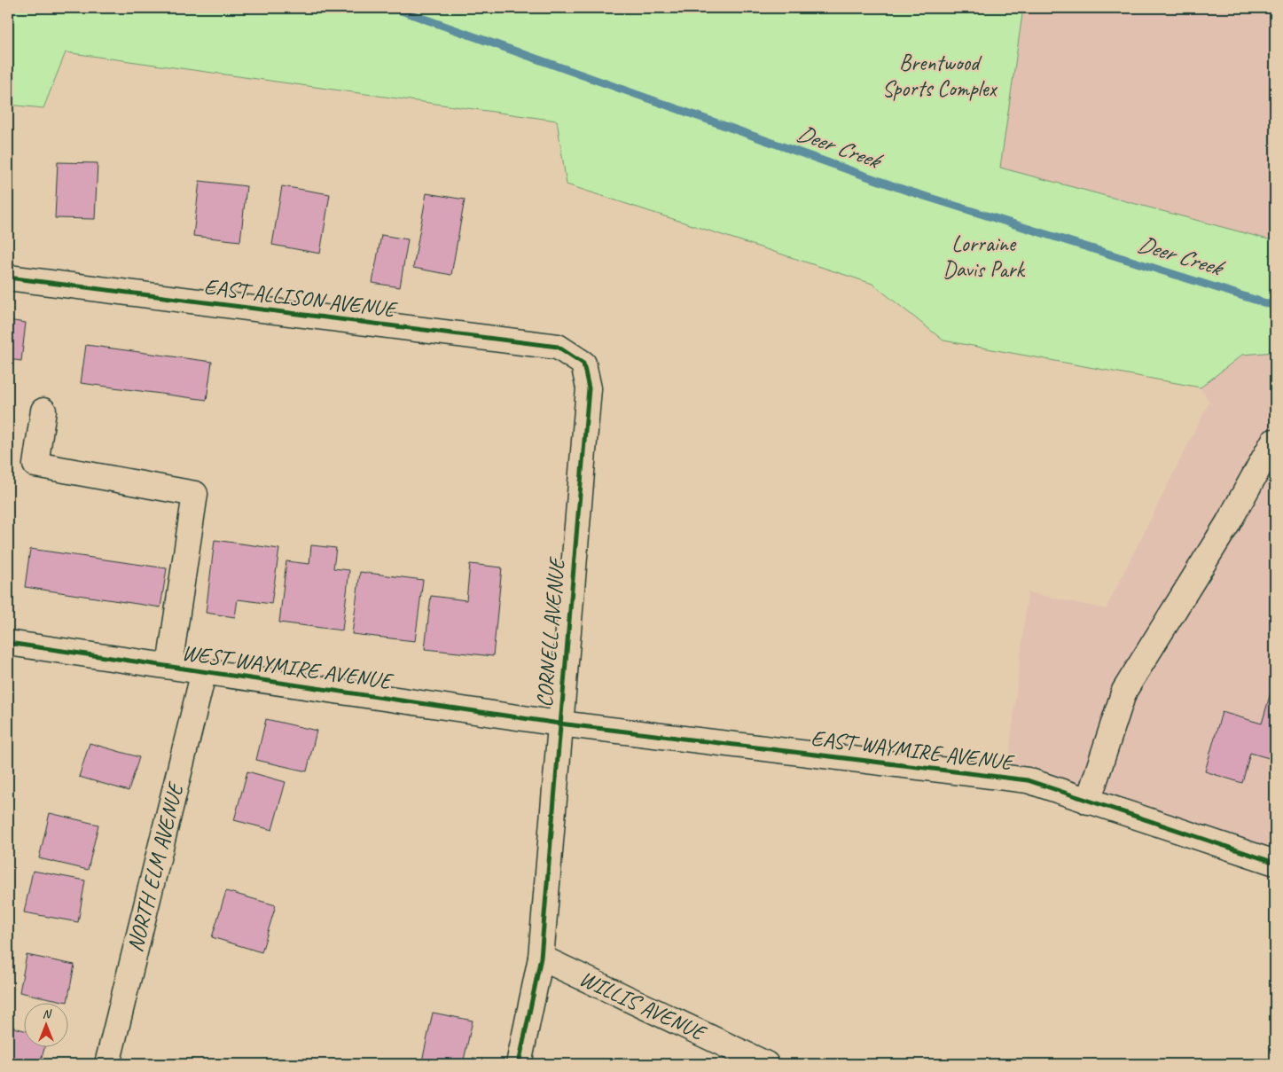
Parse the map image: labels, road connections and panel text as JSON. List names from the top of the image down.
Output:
{
  "streets": {
    "street": [
      "EAST ALLISON AVENUE",
      "CORNELL AVENUE",
      "WEST WAYMIRE AVENUE",
      "EAST WAYMIRE AVENUE",
      "NORTH ELM AVENUE",
      "WILLIS AVENUE"
    ]
  },
  "crossings": [
    ["EAST ALLISON AVENUE", "CORNELL AVENUE"],
    ["CORNELL AVENUE", "WEST WAYMIRE AVENUE"],
    ["CORNELL AVENUE", "EAST WAYMIRE AVENUE"],
    ["CORNELL AVENUE", "WILLIS AVENUE"],
    ["WEST WAYMIRE AVENUE", "EAST WAYMIRE AVENUE"],
    ["WEST WAYMIRE AVENUE", "NORTH ELM AVENUE"]
  ],
  "water": ["Deer Creek"],
  "parks": ["Brentwood Sports Complex", "Lorraine Davis Park"],
  "north": "top"
}
